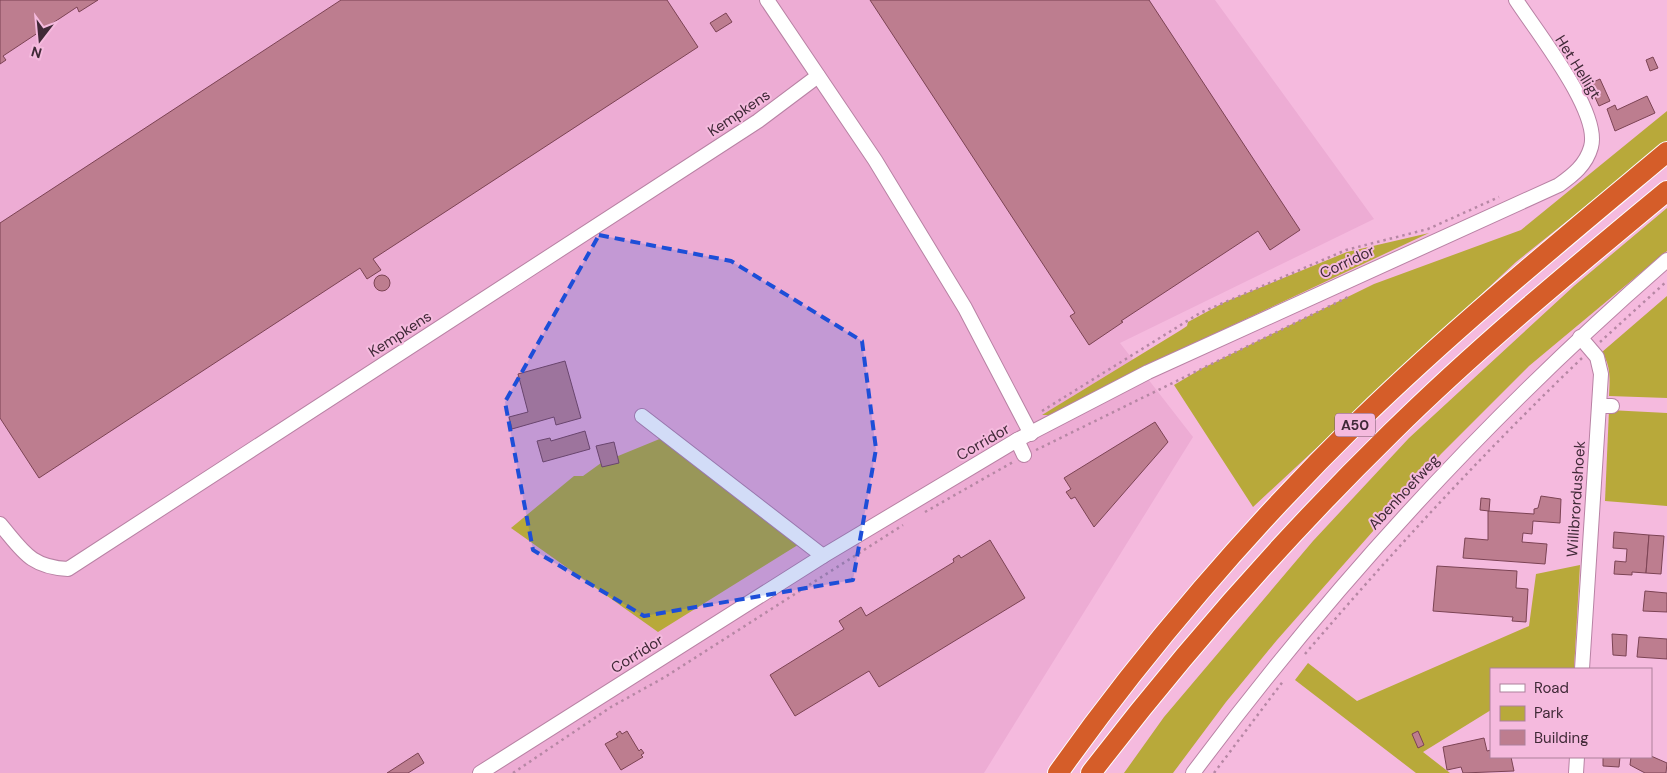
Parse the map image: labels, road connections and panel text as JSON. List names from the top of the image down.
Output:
{
  "streets": {
    "highway": ["A50"],
    "street": [
      "Het Helligt",
      "Kempkens",
      "Corridor",
      "Abenhoefweg",
      "Willibrordushoek"
    ]
  },
  "crossings": [
    ["Het Helligt", "Corridor"],
    ["Abenhoefweg", "Willibrordushoek"]
  ],
  "legend": ["Road", "Park", "Building"],
  "north": "bottom"
}
